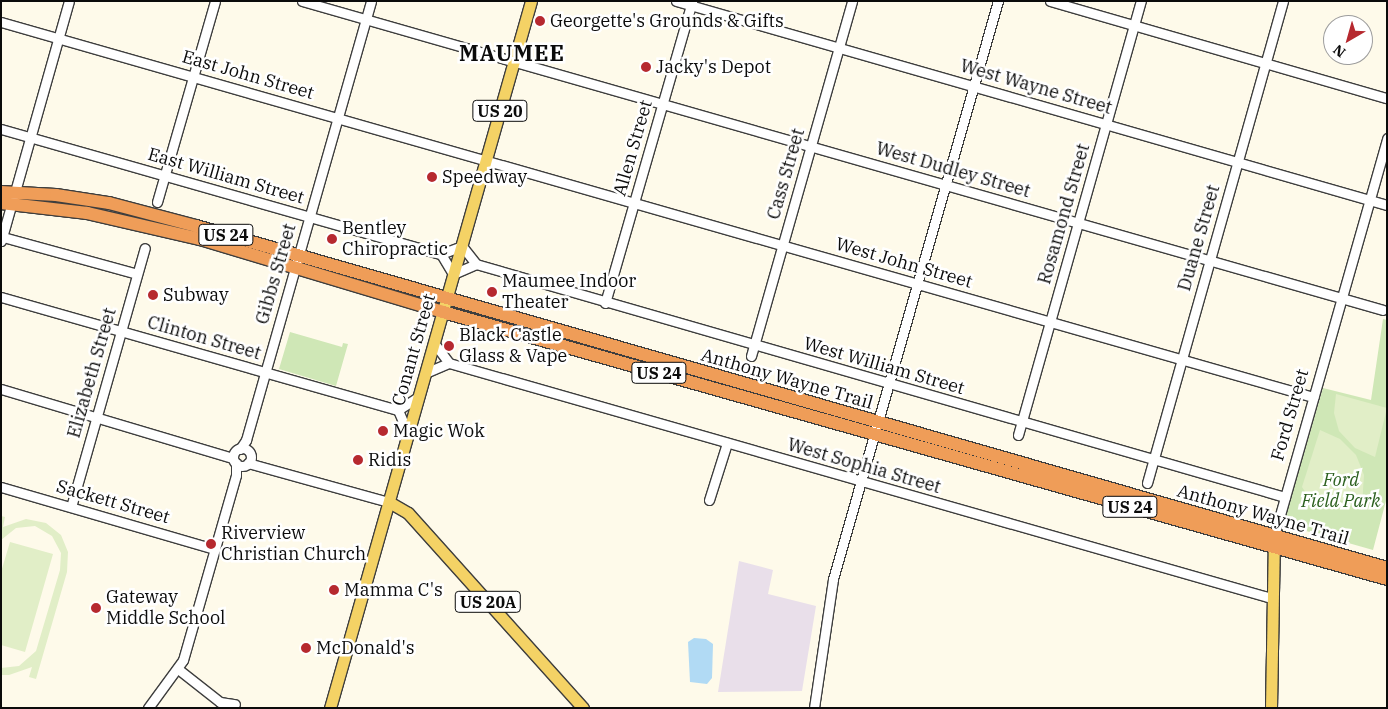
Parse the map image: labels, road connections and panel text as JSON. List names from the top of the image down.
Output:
{
  "streets": {
    "highway": ["US 24", "Anthony Wayne Trail"],
    "main road": [
      "US 20",
      "Conant Street",
      "Ford Street",
      "US 20A"
    ],
    "street": [
      "East John Street",
      "West Wayne Street",
      "Allen Street",
      "West Dudley Street",
      "Cass Street",
      "East William Street",
      "Rosamond Street",
      "Duane Street",
      "West John Street",
      "Gibbs Street",
      "Clinton Street",
      "West William Street",
      "Elizabeth Street",
      "West Sophia Street",
      "Sackett Street"
    ]
  },
  "crossings": [
    ["East John Street", "West John Street"],
    ["East John Street", "Gibbs Street"],
    ["East John Street", "Conant Street"],
    ["West Wayne Street", "Allen Street"],
    ["West Wayne Street", "Cass Street"],
    ["West Wayne Street", "Rosamond Street"],
    ["West Wayne Street", "Duane Street"],
    ["West Wayne Street", "Ford Street"],
    ["Allen Street", "West Dudley Street"],
    ["Allen Street", "West John Street"],
    ["Allen Street", "West William Street"],
    ["West Dudley Street", "Cass Street"],
    ["West Dudley Street", "Rosamond Street"],
    ["West Dudley Street", "Duane Street"],
    ["West Dudley Street", "Gibbs Street"],
    ["West Dudley Street", "Conant Street"],
    ["West Dudley Street", "Ford Street"],
    ["Cass Street", "West John Street"],
    ["Cass Street", "West William Street"],
    ["East William Street", "Gibbs Street"],
    ["Rosamond Street", "West John Street"],
    ["Rosamond Street", "West William Street"],
    ["Duane Street", "West John Street"],
    ["Duane Street", "West William Street"],
    ["West John Street", "Conant Street"],
    ["West John Street", "Ford Street"],
    ["Gibbs Street", "Clinton Street"],
    ["Gibbs Street", "Anthony Wayne Trail"],
    ["Gibbs Street", "Sackett Street"],
    ["Clinton Street", "Elizabeth Street"],
    ["Conant Street", "Anthony Wayne Trail"],
    ["Conant Street", "US 20A"],
    ["West William Street", "Ford Street"],
    ["Elizabeth Street", "Sackett Street"],
    ["Anthony Wayne Trail", "Ford Street"],
    ["Ford Street", "West Sophia Street"]
  ],
  "districts": ["MAUMEE"],
  "parks": ["Ford Field Park"],
  "places": [
    "Georgette's Grounds & Gifts",
    "Jacky's Depot",
    "Speedway",
    "Bentley Chiropractic",
    "Maumee Indoor Theater",
    "Subway",
    "Black Castle Glass & Vape",
    "Magic Wok",
    "Ridis",
    "Riverview Christian Church",
    "Mamma C's",
    "Gateway Middle School",
    "McDonald's"
  ],
  "north": "bottom left"
}
